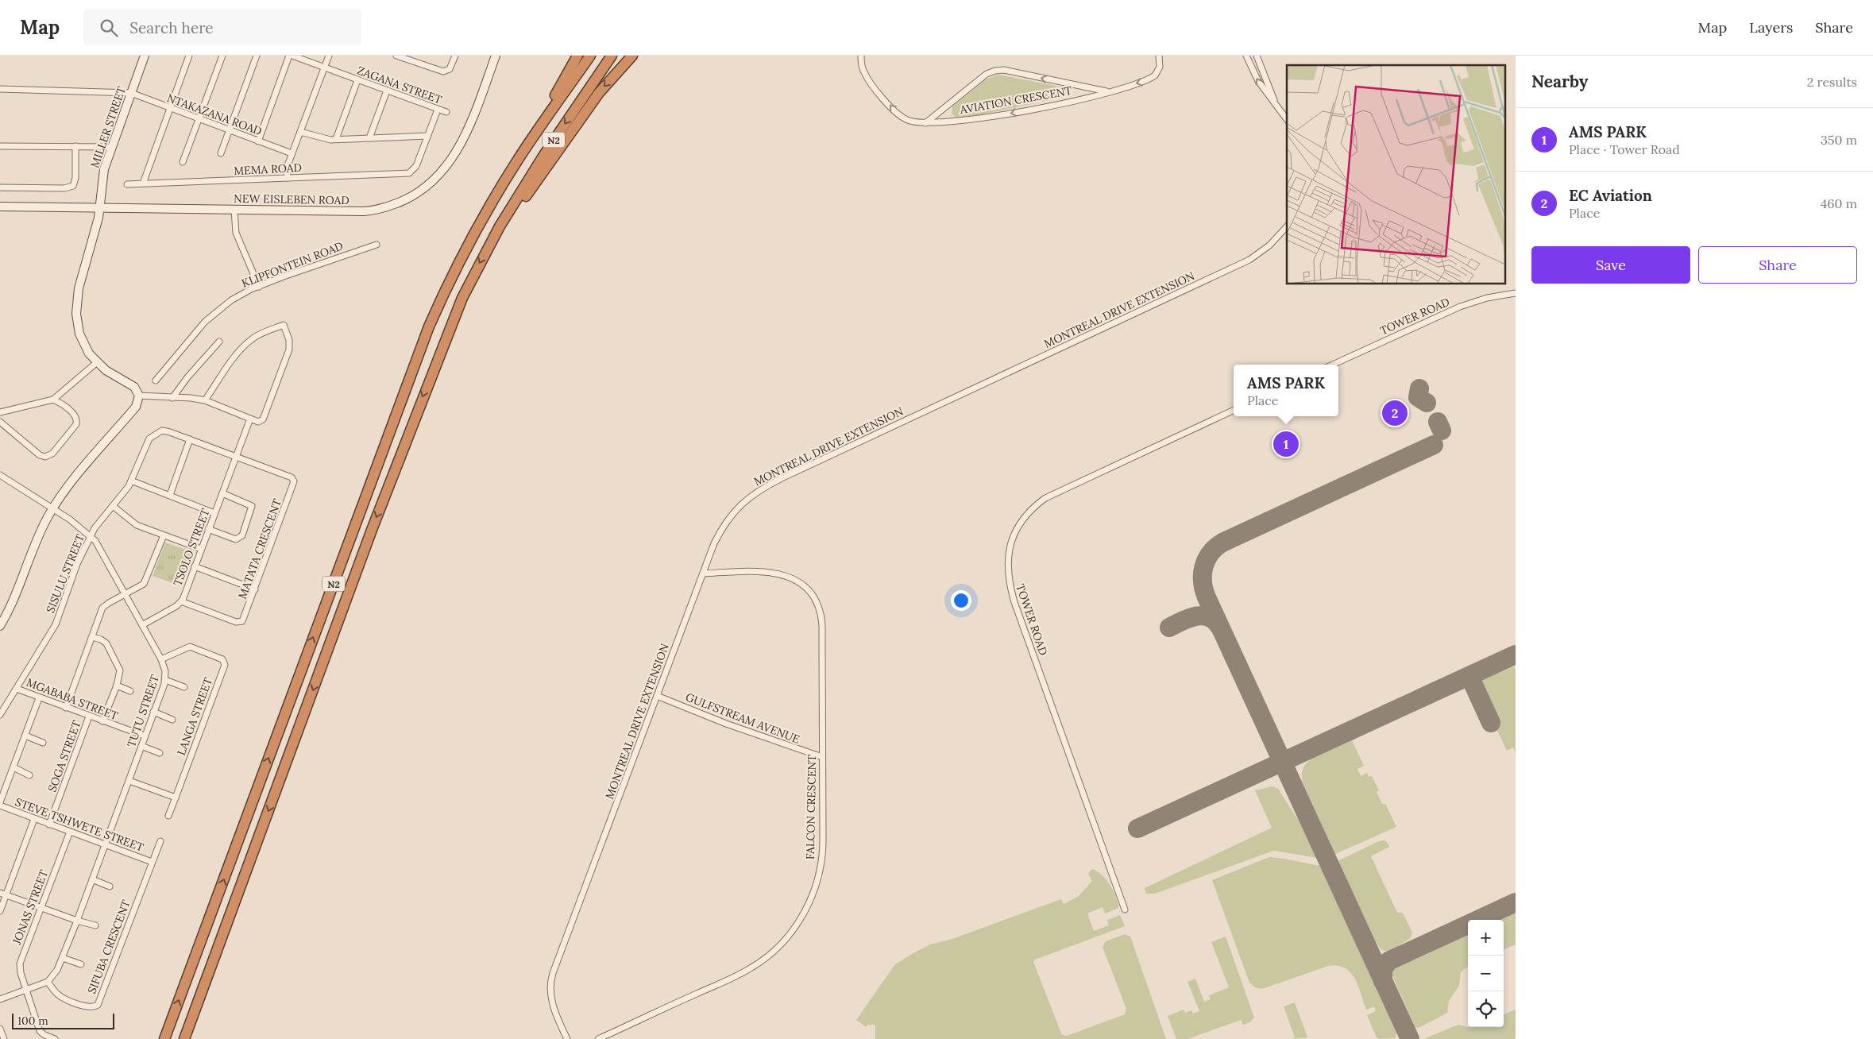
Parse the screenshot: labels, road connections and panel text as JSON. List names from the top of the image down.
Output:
{
  "streets": {
    "highway": ["N2"],
    "street": [
      "ZAGANA STREET",
      "AVIATION CRESCENT",
      "NTAKAZANA ROAD",
      "MILLER STREET",
      "MEMA ROAD",
      "NEW EISLEBEN ROAD",
      "KLIPFONTEIN ROAD",
      "MONTREAL DRIVE EXTENSION",
      "TOWER ROAD",
      "TSOLO STREET",
      "MATATA CRESCENT",
      "SISULU STREET",
      "MGABABA STREET",
      "TUTU STREET",
      "LANGA STREET",
      "GULFSTREAM AVENUE",
      "SOGA STREET",
      "FALCON CRESCENT",
      "STEVE TSHWETE STREET",
      "JONAS STREET",
      "SIFUBA CRESCENT"
    ]
  },
  "crossings": [
    ["NTAKAZANA ROAD", "MILLER STREET"],
    ["MILLER STREET", "NEW EISLEBEN ROAD"],
    ["MONTREAL DRIVE EXTENSION", "GULFSTREAM AVENUE"],
    ["MONTREAL DRIVE EXTENSION", "FALCON CRESCENT"],
    ["TSOLO STREET", "MATATA CRESCENT"],
    ["TSOLO STREET", "SISULU STREET"],
    ["TSOLO STREET", "TUTU STREET"],
    ["MATATA CRESCENT", "SISULU STREET"],
    ["SISULU STREET", "MGABABA STREET"],
    ["SISULU STREET", "TUTU STREET"],
    ["MGABABA STREET", "TUTU STREET"],
    ["MGABABA STREET", "SOGA STREET"],
    ["TUTU STREET", "LANGA STREET"],
    ["TUTU STREET", "STEVE TSHWETE STREET"],
    ["TUTU STREET", "SIFUBA CRESCENT"],
    ["GULFSTREAM AVENUE", "FALCON CRESCENT"],
    ["SOGA STREET", "STEVE TSHWETE STREET"],
    ["STEVE TSHWETE STREET", "JONAS STREET"],
    ["STEVE TSHWETE STREET", "SIFUBA CRESCENT"]
  ],
  "one_way": ["AVIATION CRESCENT"],
  "scale_bar": "100 m",
  "page": {
    "header": "Map",
    "search": "Search here",
    "nav": ["Map", "Layers", "Share"],
    "heading": ["Nearby", "2 results"],
    "list": [
      {
        "mark": "1",
        "name": "AMS PARK",
        "note": "Place · Tower Road",
        "value": "350 m"
      },
      {
        "mark": "2",
        "name": "EC Aviation",
        "note": "Place",
        "value": "460 m"
      }
    ],
    "buttons": ["Save", "Share"],
    "popup": ["AMS PARK", "Place"],
    "pins": ["2", "1"],
    "map_buttons": ["+", "−"],
    "scale": "100 m"
  }
}
